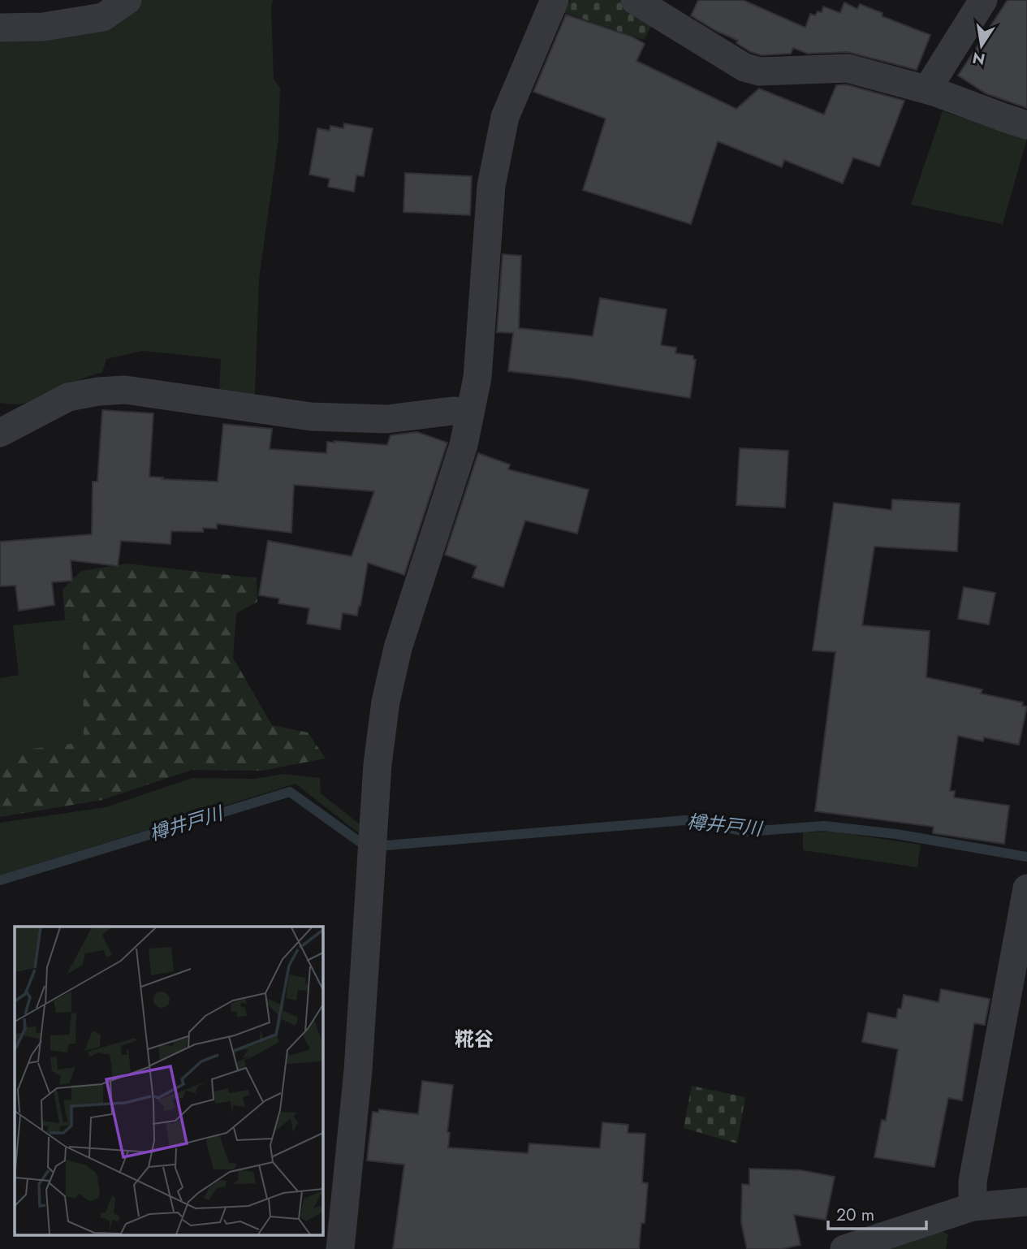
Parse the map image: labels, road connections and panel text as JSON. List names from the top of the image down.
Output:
{
  "districts": ["糀谷"],
  "water": ["樽井戸川"],
  "scale_bar": "20 m",
  "north": "bottom"
}
